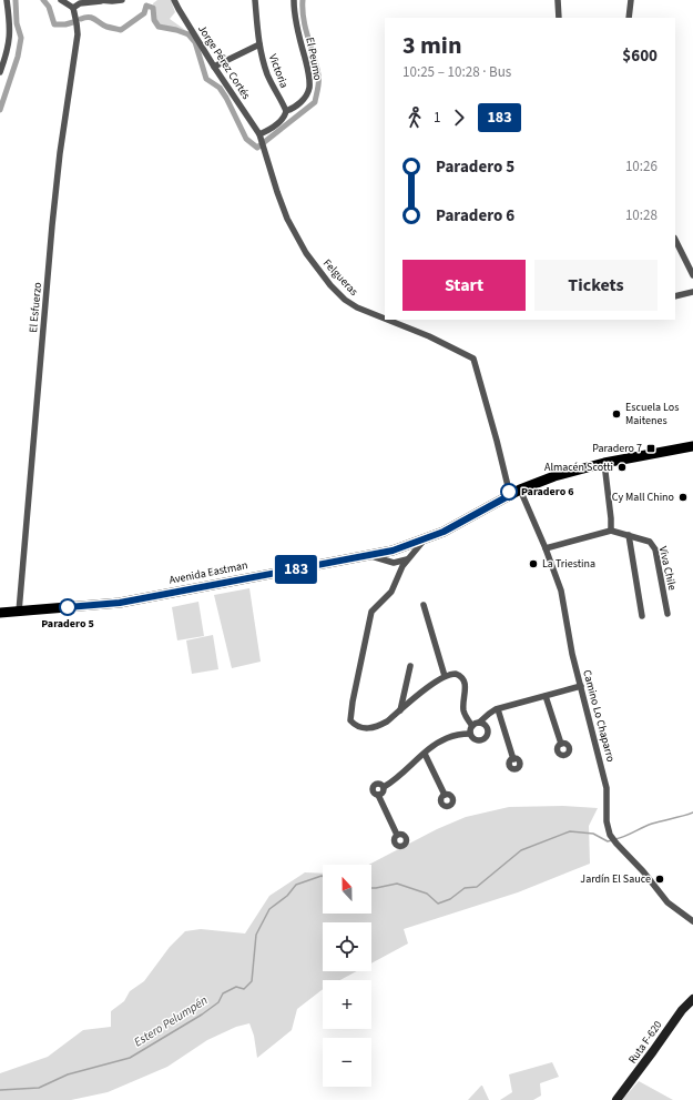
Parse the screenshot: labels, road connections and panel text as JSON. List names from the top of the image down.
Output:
{
  "streets": {
    "main road": ["Avenida Eastman"],
    "street": [
      "El Peumo",
      "Jorge Pérez Cortés",
      "Victoria",
      "Felgueras",
      "El Esfuerzo",
      "Viva Chile",
      "Camino Lo Chaparro",
      "Ruta F-620"
    ]
  },
  "crossings": [
    ["El Peumo", "Victoria"],
    ["Jorge Pérez Cortés", "Felgueras"],
    ["Felgueras", "Avenida Eastman"],
    ["El Esfuerzo", "Avenida Eastman"],
    ["Viva Chile", "Camino Lo Chaparro"],
    ["Avenida Eastman", "Camino Lo Chaparro"]
  ],
  "water": ["Estero Pelumpén"],
  "places": {
    "other": [
      "Escuela Los Maitenes",
      "Almacén Scotti",
      "Paradero 6",
      "Cy Mall Chino",
      "La Triestina",
      "Paradero 5",
      "Jardín El Sauce"
    ],
    "transit": ["Paradero 7"]
  },
  "lines": ["bus line 183"],
  "north": "top",
  "page": {
    "on_map": "183",
    "heading": ["3 min", "10:25 – 10:28 · Bus", "$600"],
    "legs": ["1", "183"],
    "list": [
      {
        "name": "Paradero 5",
        "value": "10:26"
      },
      {
        "name": "Paradero 6",
        "value": "10:28"
      }
    ],
    "buttons": ["Start", "Tickets"],
    "map_buttons": ["+", "−"]
  }
}
